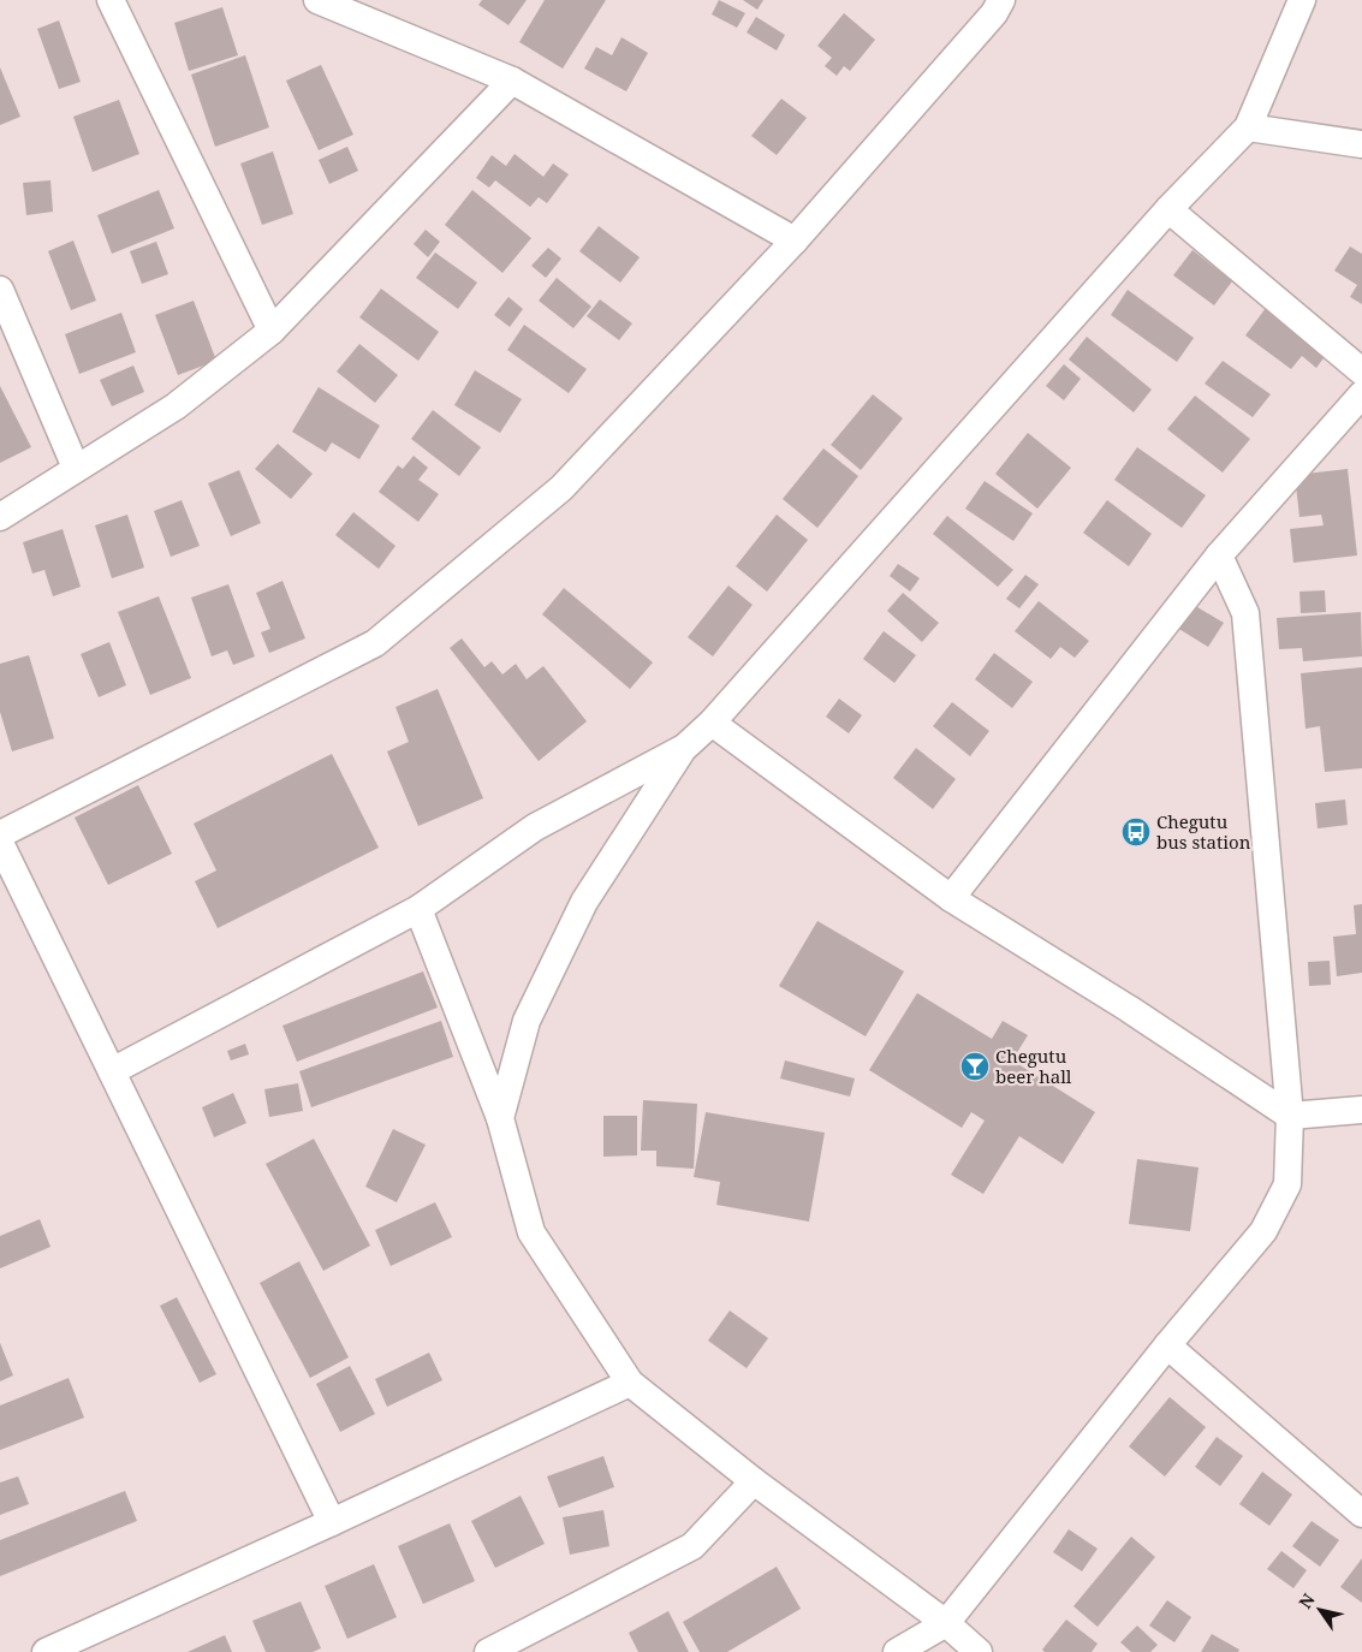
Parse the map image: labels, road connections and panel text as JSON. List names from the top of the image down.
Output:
{
  "places": {
    "bus stop": ["Chegutu bus station"],
    "bar": ["Chegutu beer hall"]
  },
  "north": "top left"
}
